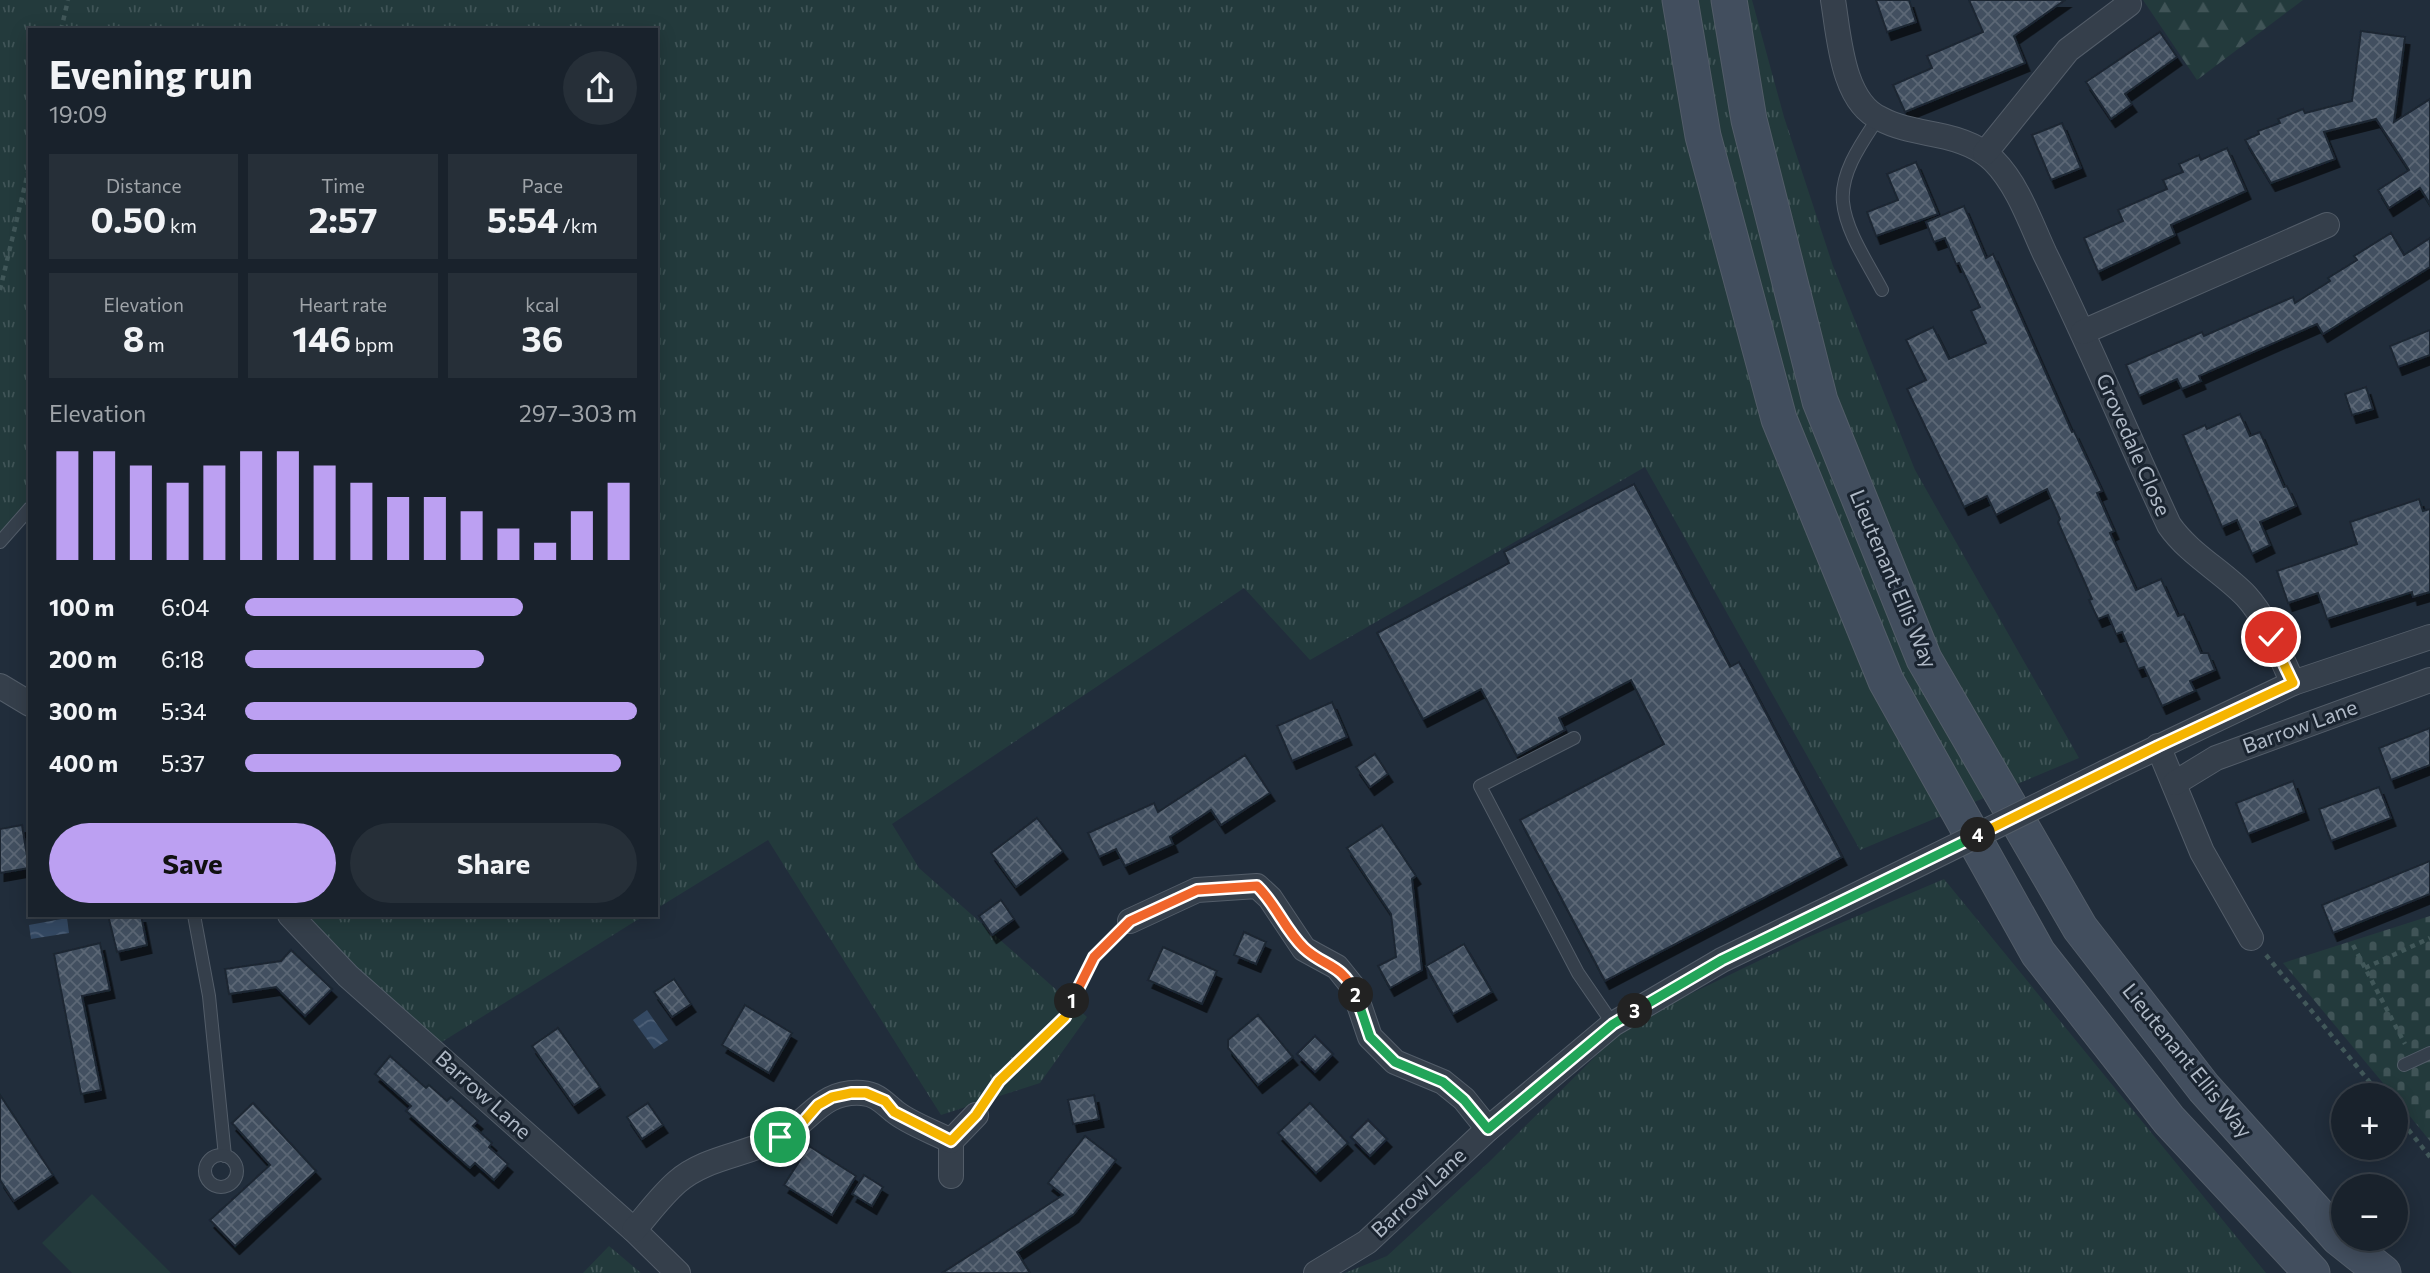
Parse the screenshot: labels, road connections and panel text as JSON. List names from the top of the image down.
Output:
{
  "streets": {
    "main road": ["Lieutenant Ellis Way"],
    "street": ["Grovedale Close", "Barrow Lane"]
  },
  "crossings": [
    ["Grovedale Close", "Barrow Lane"]
  ],
  "page": {
    "heading": ["Evening run", "19:09"],
    "stats": [
      ["Distance", "0.50 km"],
      ["Time", "2:57"],
      ["Pace", "5:54 /km"],
      ["Elevation", "8 m"],
      ["Heart rate", "146 bpm"],
      ["kcal", "36"]
    ],
    "chart": ["Elevation", "297–303 m"],
    "list": [
      {
        "name": "100 m",
        "note": "6:04"
      },
      {
        "name": "200 m",
        "note": "6:18"
      },
      {
        "name": "300 m",
        "note": "5:34"
      },
      {
        "name": "400 m",
        "note": "5:37"
      }
    ],
    "buttons": ["Save", "Share"],
    "pins": [
      "4",
      "2",
      "1",
      "3"
    ],
    "map_buttons": ["+", "−"]
  }
}
